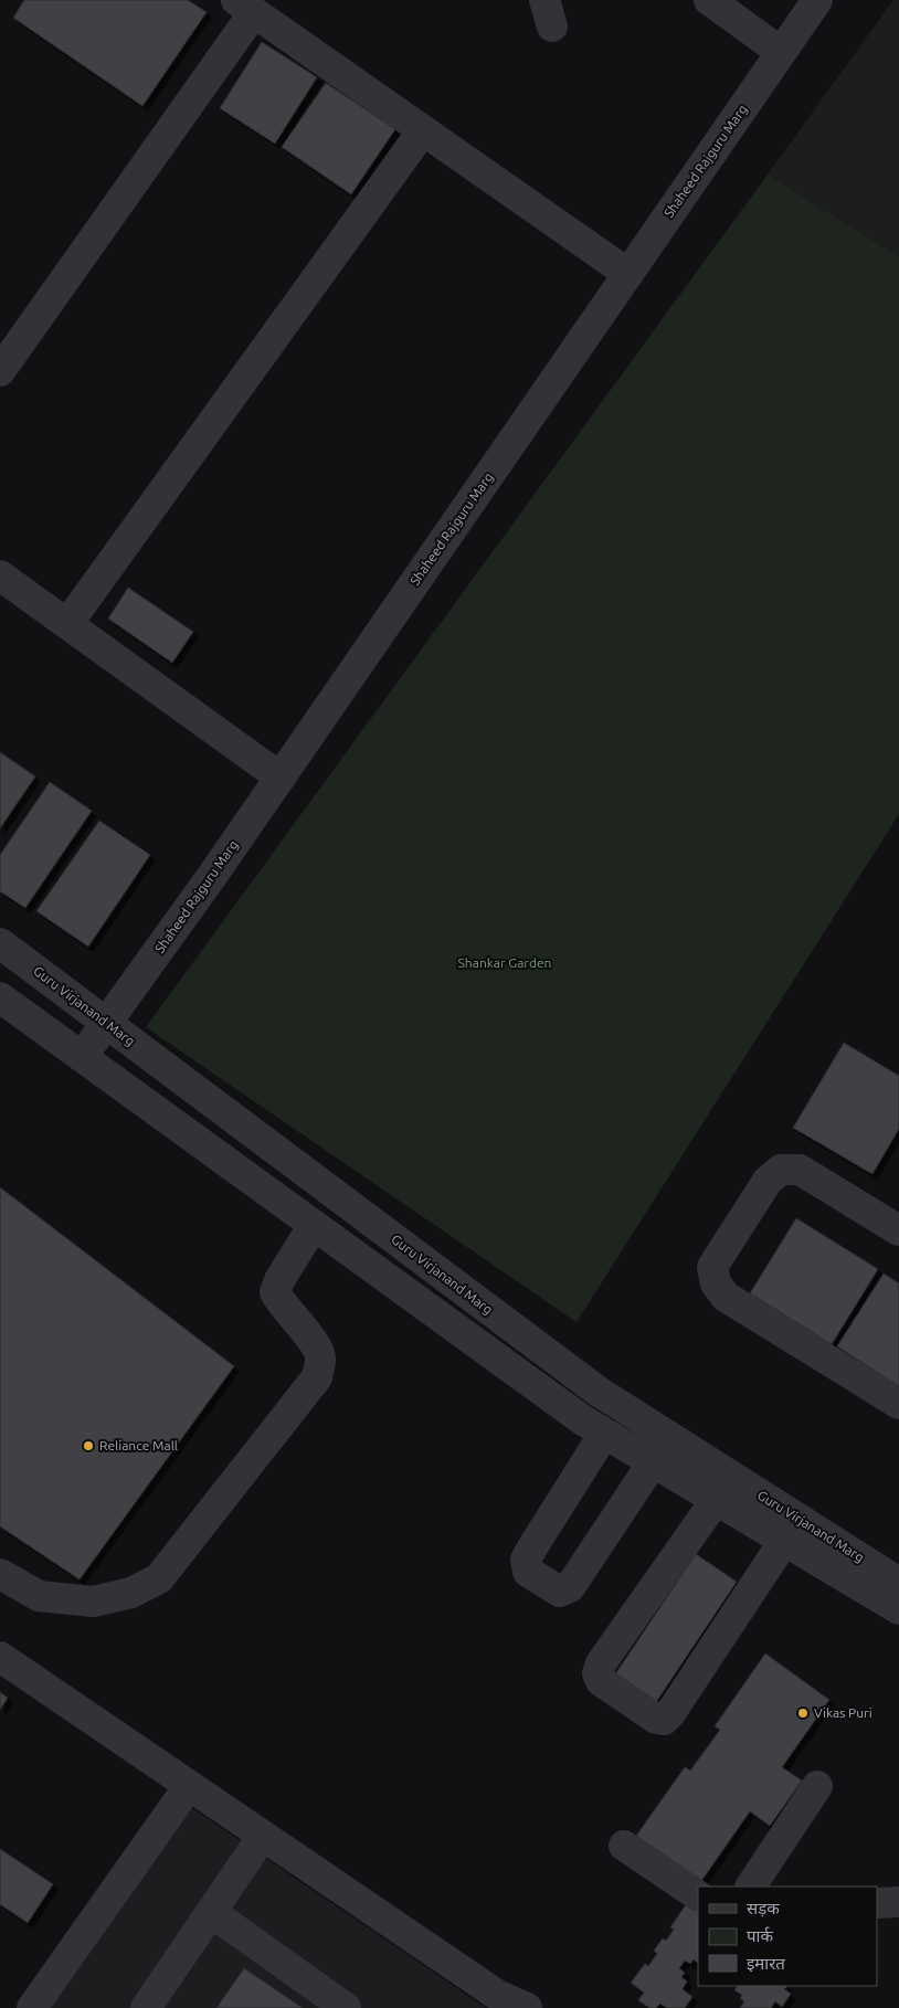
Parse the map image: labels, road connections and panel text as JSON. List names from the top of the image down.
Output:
{
  "streets": {
    "street": ["Shaheed Rajguru Marg", "Guru Virjanand Marg"]
  },
  "crossings": [
    ["Shaheed Rajguru Marg", "Guru Virjanand Marg"]
  ],
  "parks": ["Shankar Garden"],
  "places": ["Reliance Mall", "Vikas Puri"],
  "legend": ["सड़क", "पार्क", "इमारत"]
}
